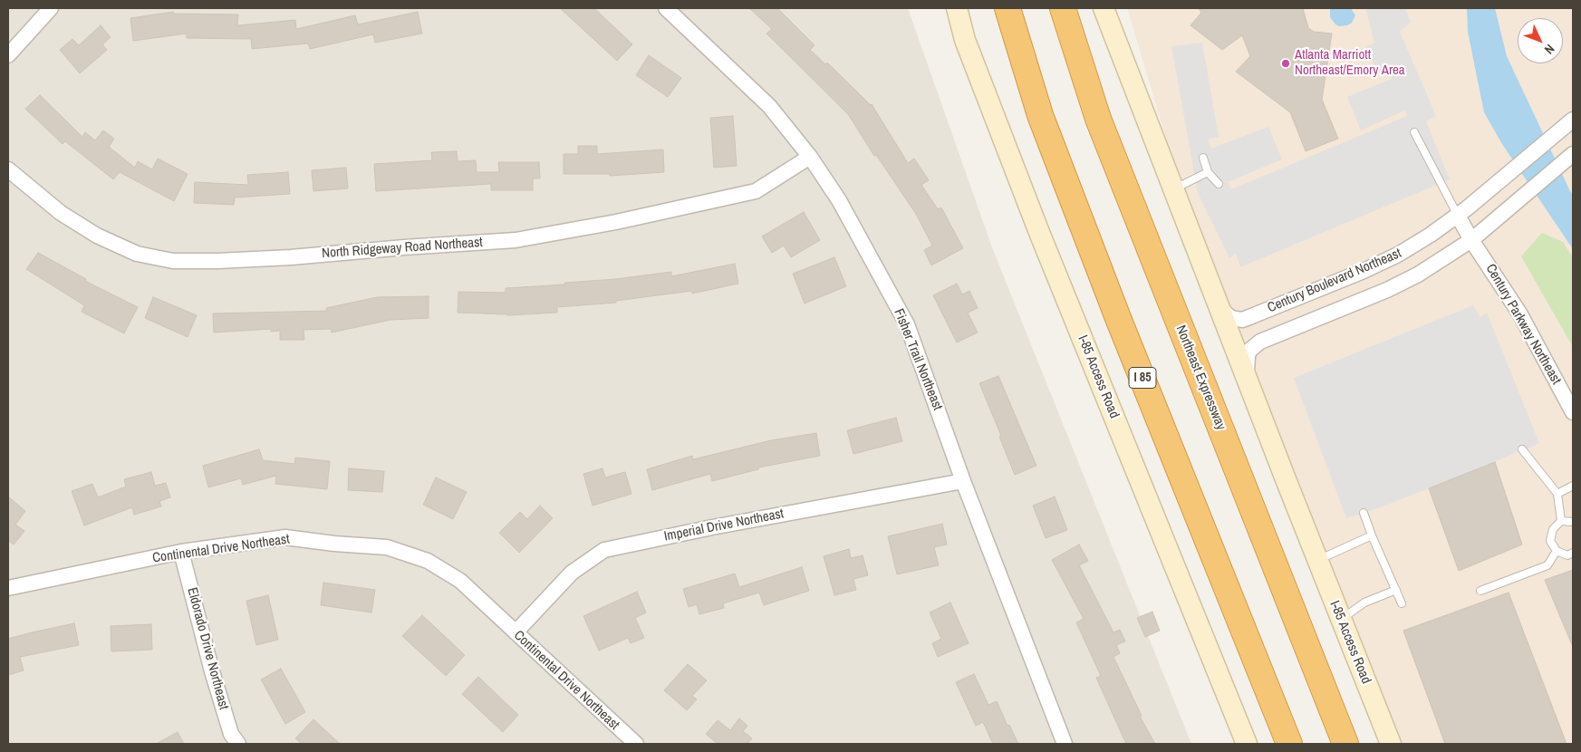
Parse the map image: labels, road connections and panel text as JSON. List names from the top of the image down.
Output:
{
  "streets": {
    "highway": ["I 85", "Northeast Expressway"],
    "main road": ["I-85 Access Road"],
    "street": [
      "North Ridgeway Road Northeast",
      "Century Boulevard Northeast",
      "Century Parkway Northeast",
      "Fisher Trail Northeast",
      "Imperial Drive Northeast",
      "Continental Drive Northeast",
      "Eldorado Drive Northeast"
    ]
  },
  "crossings": [
    ["North Ridgeway Road Northeast", "Fisher Trail Northeast"],
    ["Century Boulevard Northeast", "Century Parkway Northeast"],
    ["Century Boulevard Northeast", "I-85 Access Road"],
    ["Fisher Trail Northeast", "Imperial Drive Northeast"],
    ["Imperial Drive Northeast", "Continental Drive Northeast"],
    ["Continental Drive Northeast", "Eldorado Drive Northeast"]
  ],
  "places": ["Atlanta Marriott Northeast/Emory Area"],
  "north": "bottom right"
}
